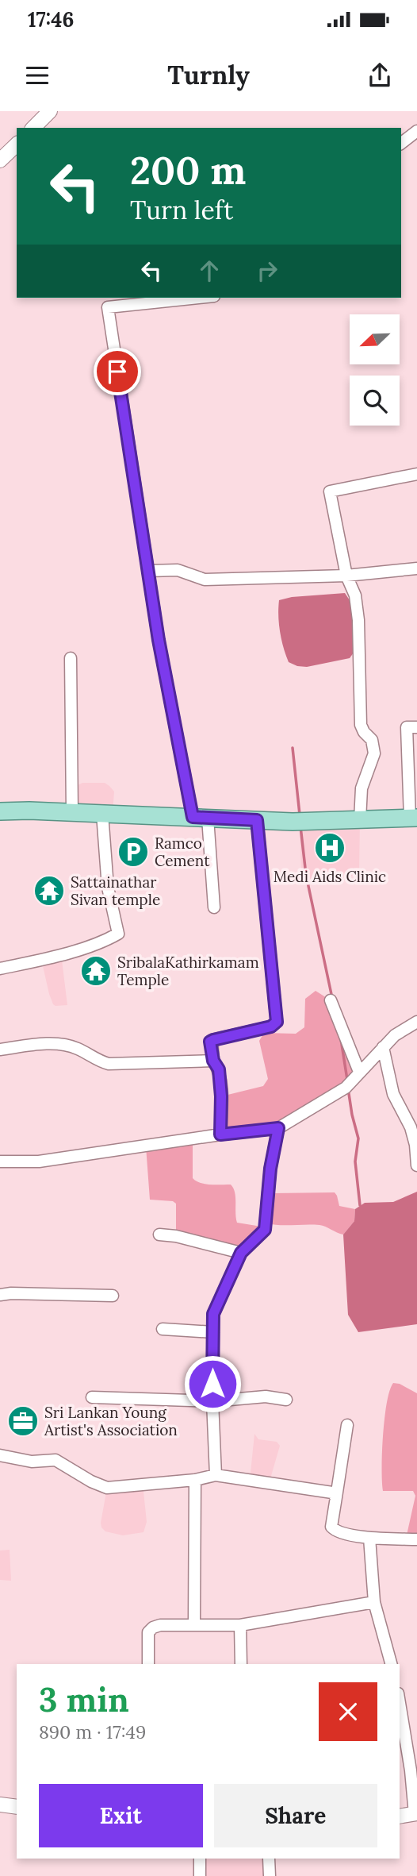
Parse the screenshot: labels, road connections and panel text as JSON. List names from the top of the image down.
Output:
{
  "places": {
    "hospital": ["Medi Aids Clinic"],
    "parking": ["Ramco Cement"],
    "temple": ["Sattainathar Sivan temple", "SribalaKathirkamam Temple"],
    "office": ["Sri Lankan Young Artist's Association"]
  },
  "north": "bottom left",
  "page": {
    "status": "17:46",
    "header": "Turnly",
    "turn": ["200 m", "Turn left"],
    "heading": ["3 min", "890 m · 17:49"],
    "buttons": ["Exit", "Share"]
  }
}
